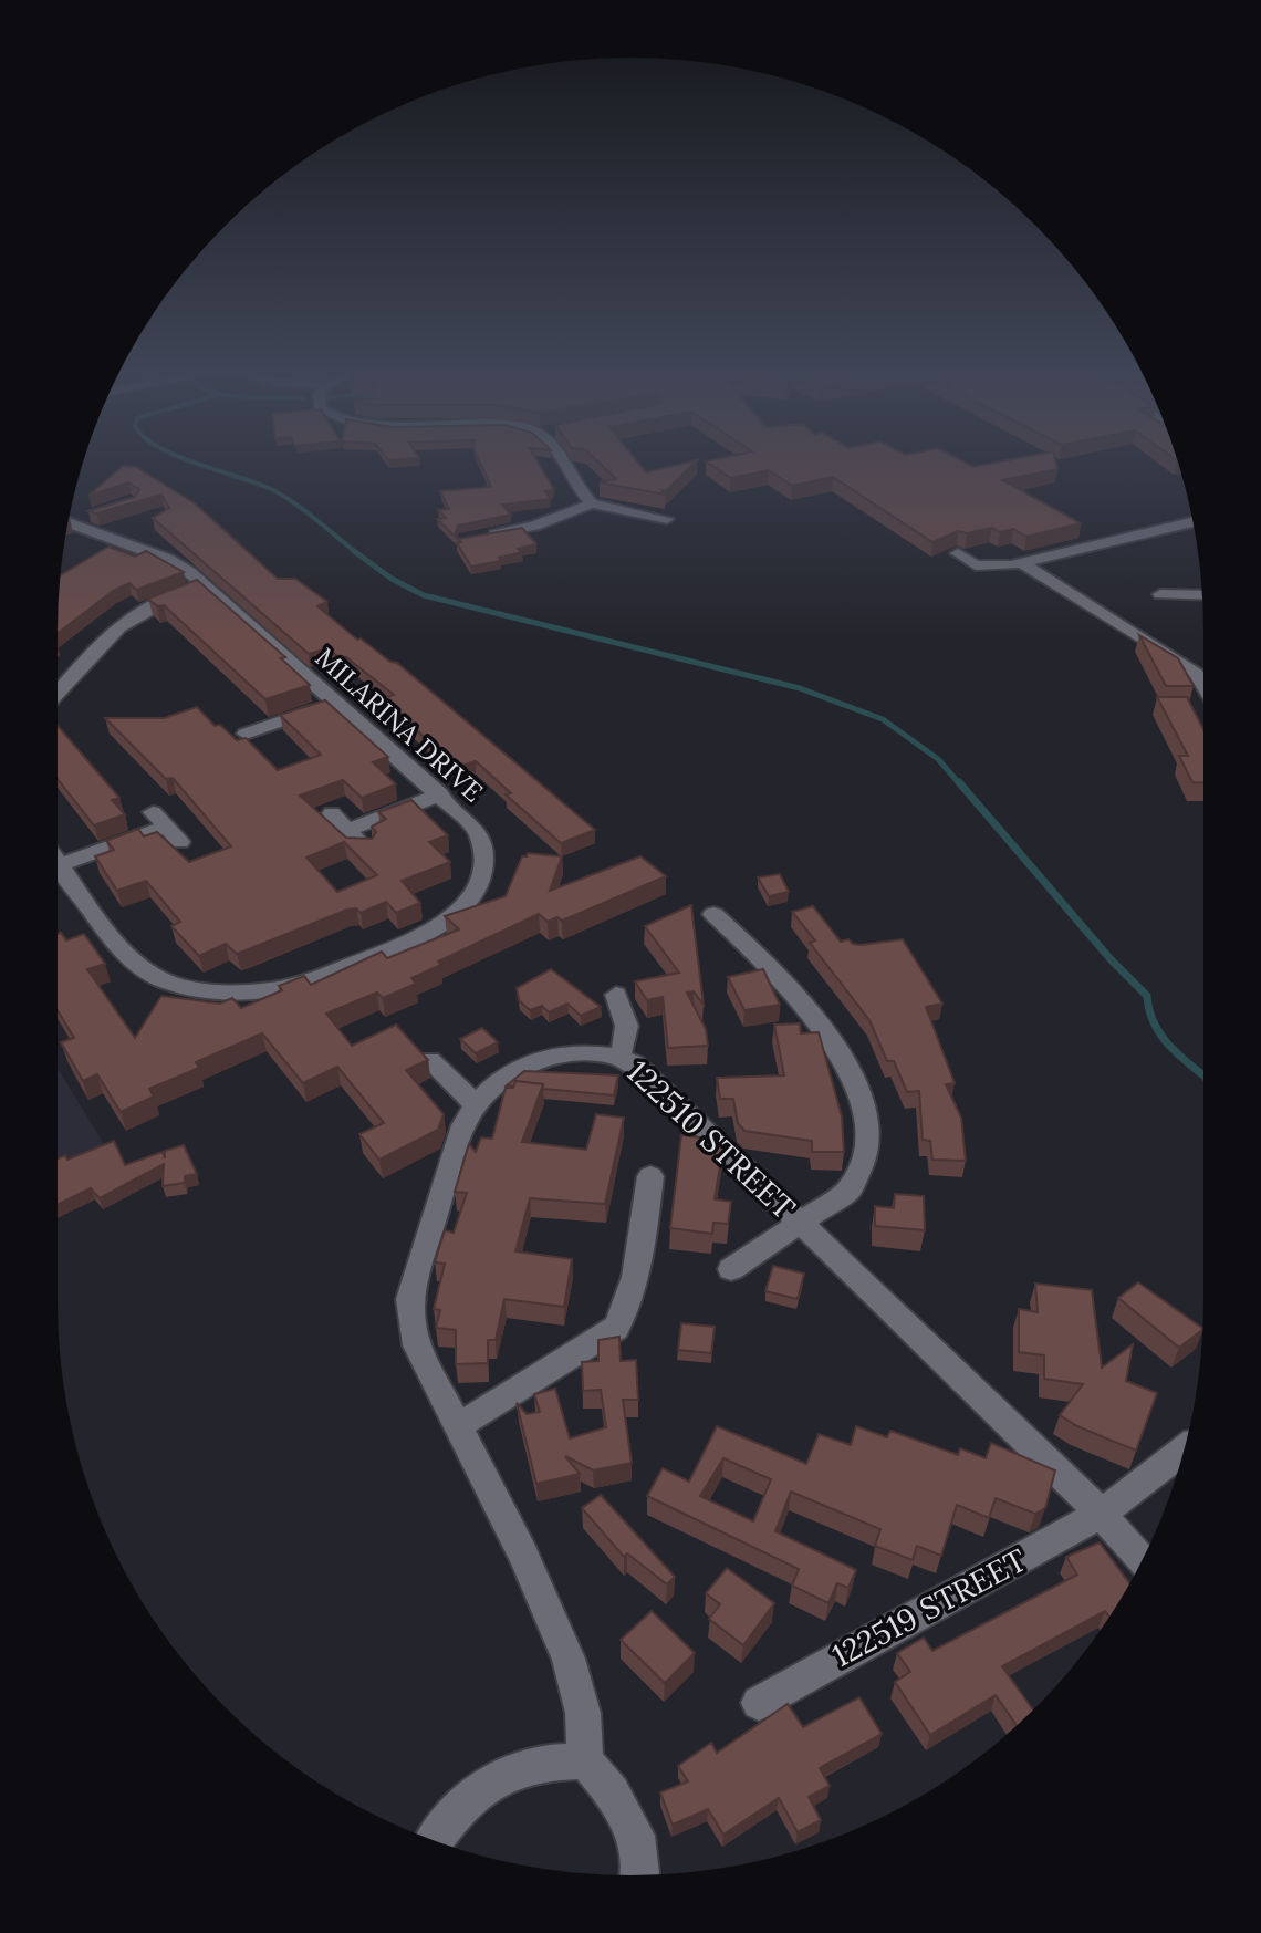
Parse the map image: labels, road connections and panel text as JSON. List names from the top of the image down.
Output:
{
  "streets": {
    "street": ["MILARINA DRIVE", "122510 STREET", "122519 STREET"]
  },
  "crossings": [
    ["122510 STREET", "122519 STREET"]
  ]
}
